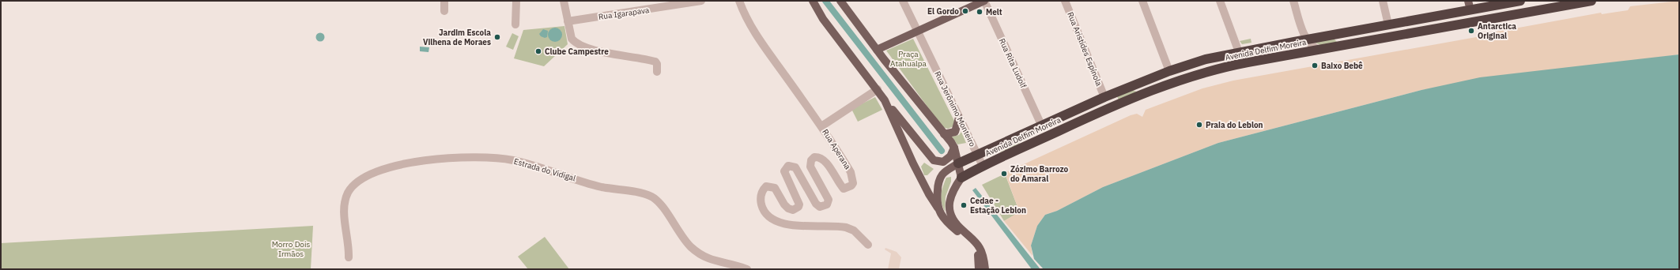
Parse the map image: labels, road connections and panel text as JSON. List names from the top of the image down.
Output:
{
  "streets": {
    "highway": ["Avenida Delfim Moreira"],
    "street": [
      "Rua Igarapava",
      "Rua Aristides Espínola",
      "Rua Rita Ludolf",
      "Rua Jerônimo Monteiro",
      "Rua Aperana",
      "Estrada do Vidigal"
    ]
  },
  "crossings": [
    ["Rua Aristides Espínola", "Avenida Delfim Moreira"],
    ["Avenida Delfim Moreira", "Rua Rita Ludolf"],
    ["Avenida Delfim Moreira", "Rua Jerônimo Monteiro"]
  ],
  "parks": ["Praça Atahualpa", "Morro Dois Irmãos"],
  "places": [
    "El Gordo",
    "Melt",
    "Antarctica Original",
    "Jardim Escola Vilhena de Moraes",
    "Clube Campestre",
    "Baixo Bebê",
    "Praia do Leblon",
    "Zózimo Barrozo do Amaral",
    "Cedae - Estação Leblon"
  ]
}
